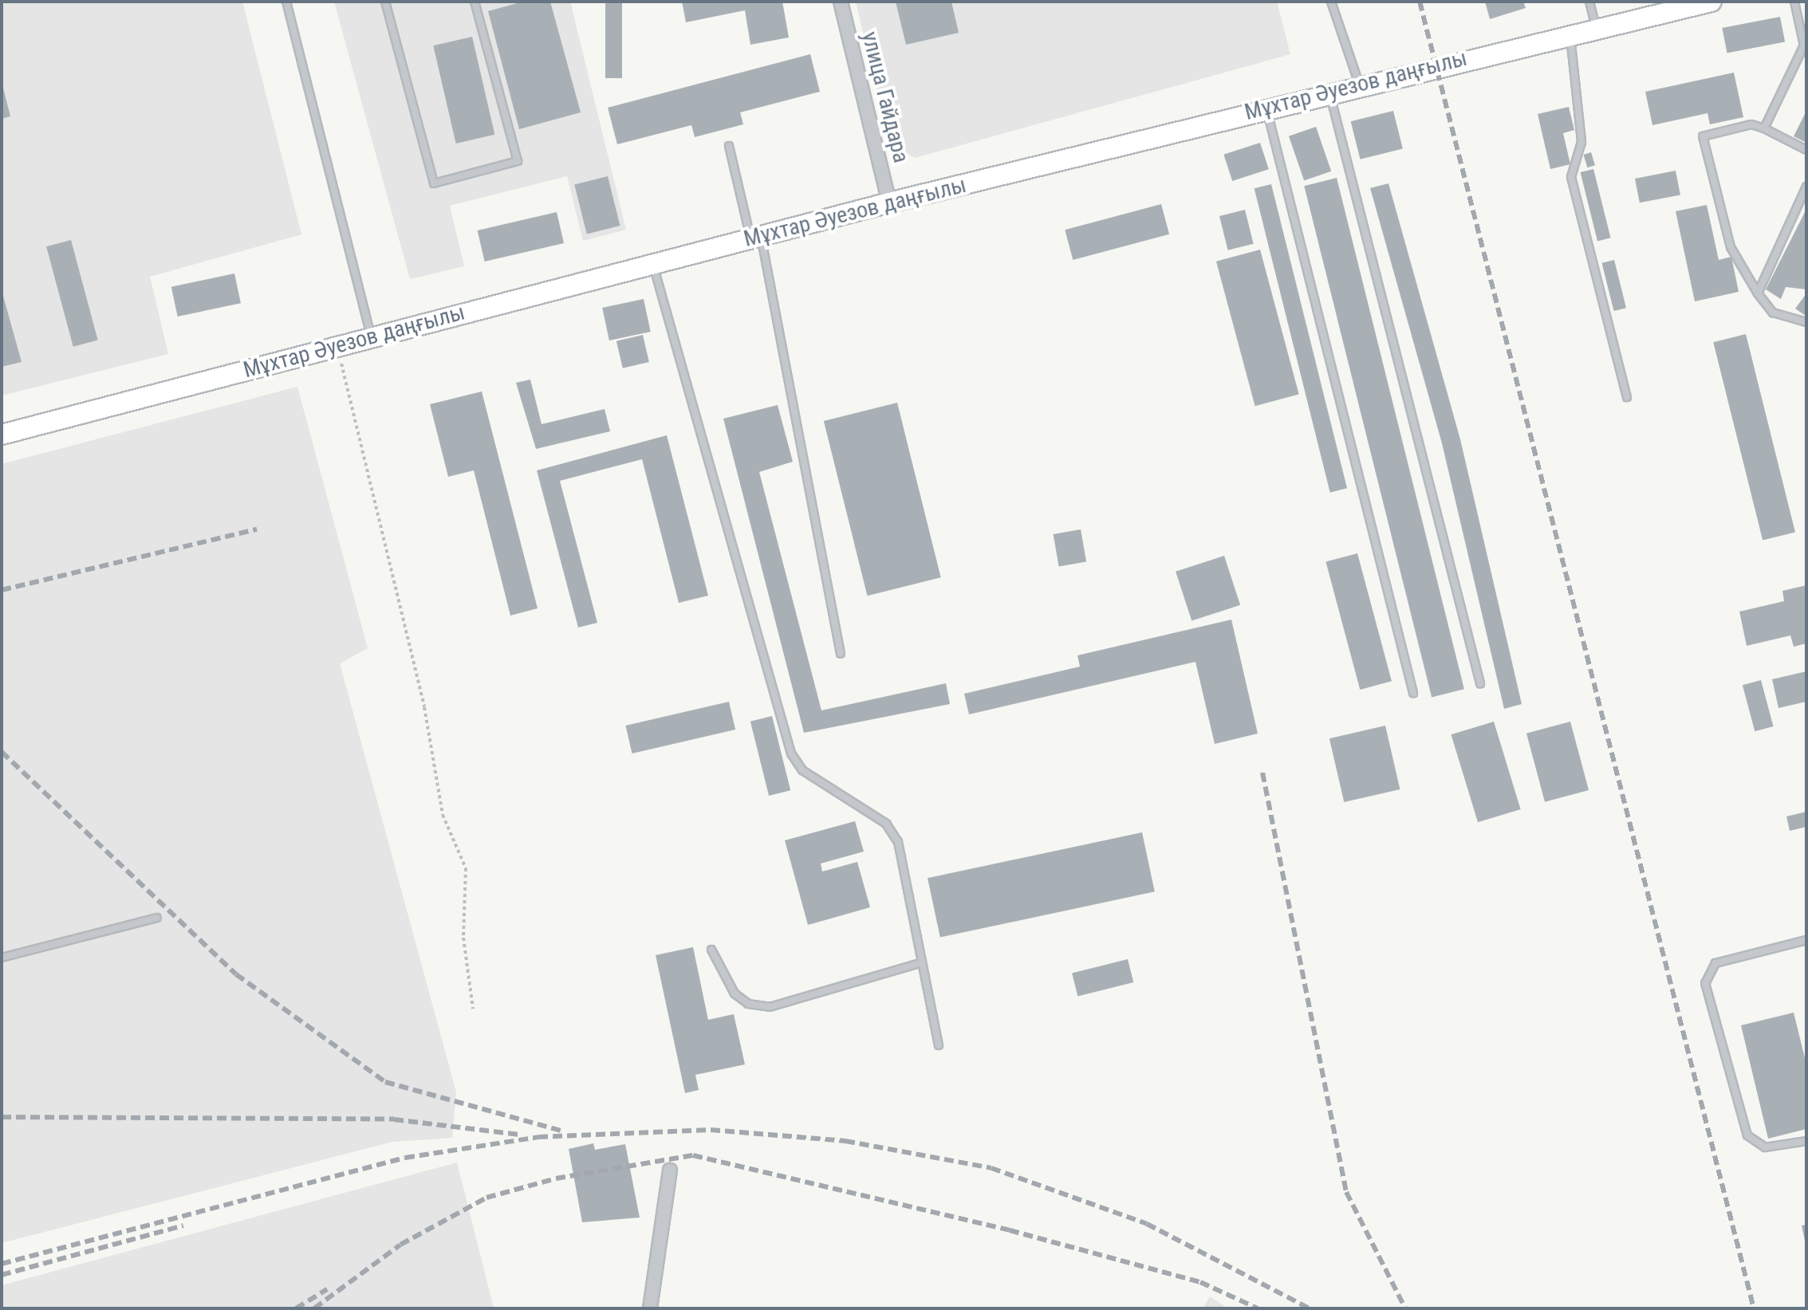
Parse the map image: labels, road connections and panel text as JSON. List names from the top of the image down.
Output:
{
  "streets": {
    "main road": ["Мұхтар Әуезов даңғылы"],
    "street": ["улица Гайдара"]
  },
  "crossings": [
    ["Мұхтар Әуезов даңғылы", "улица Гайдара"]
  ]
}
